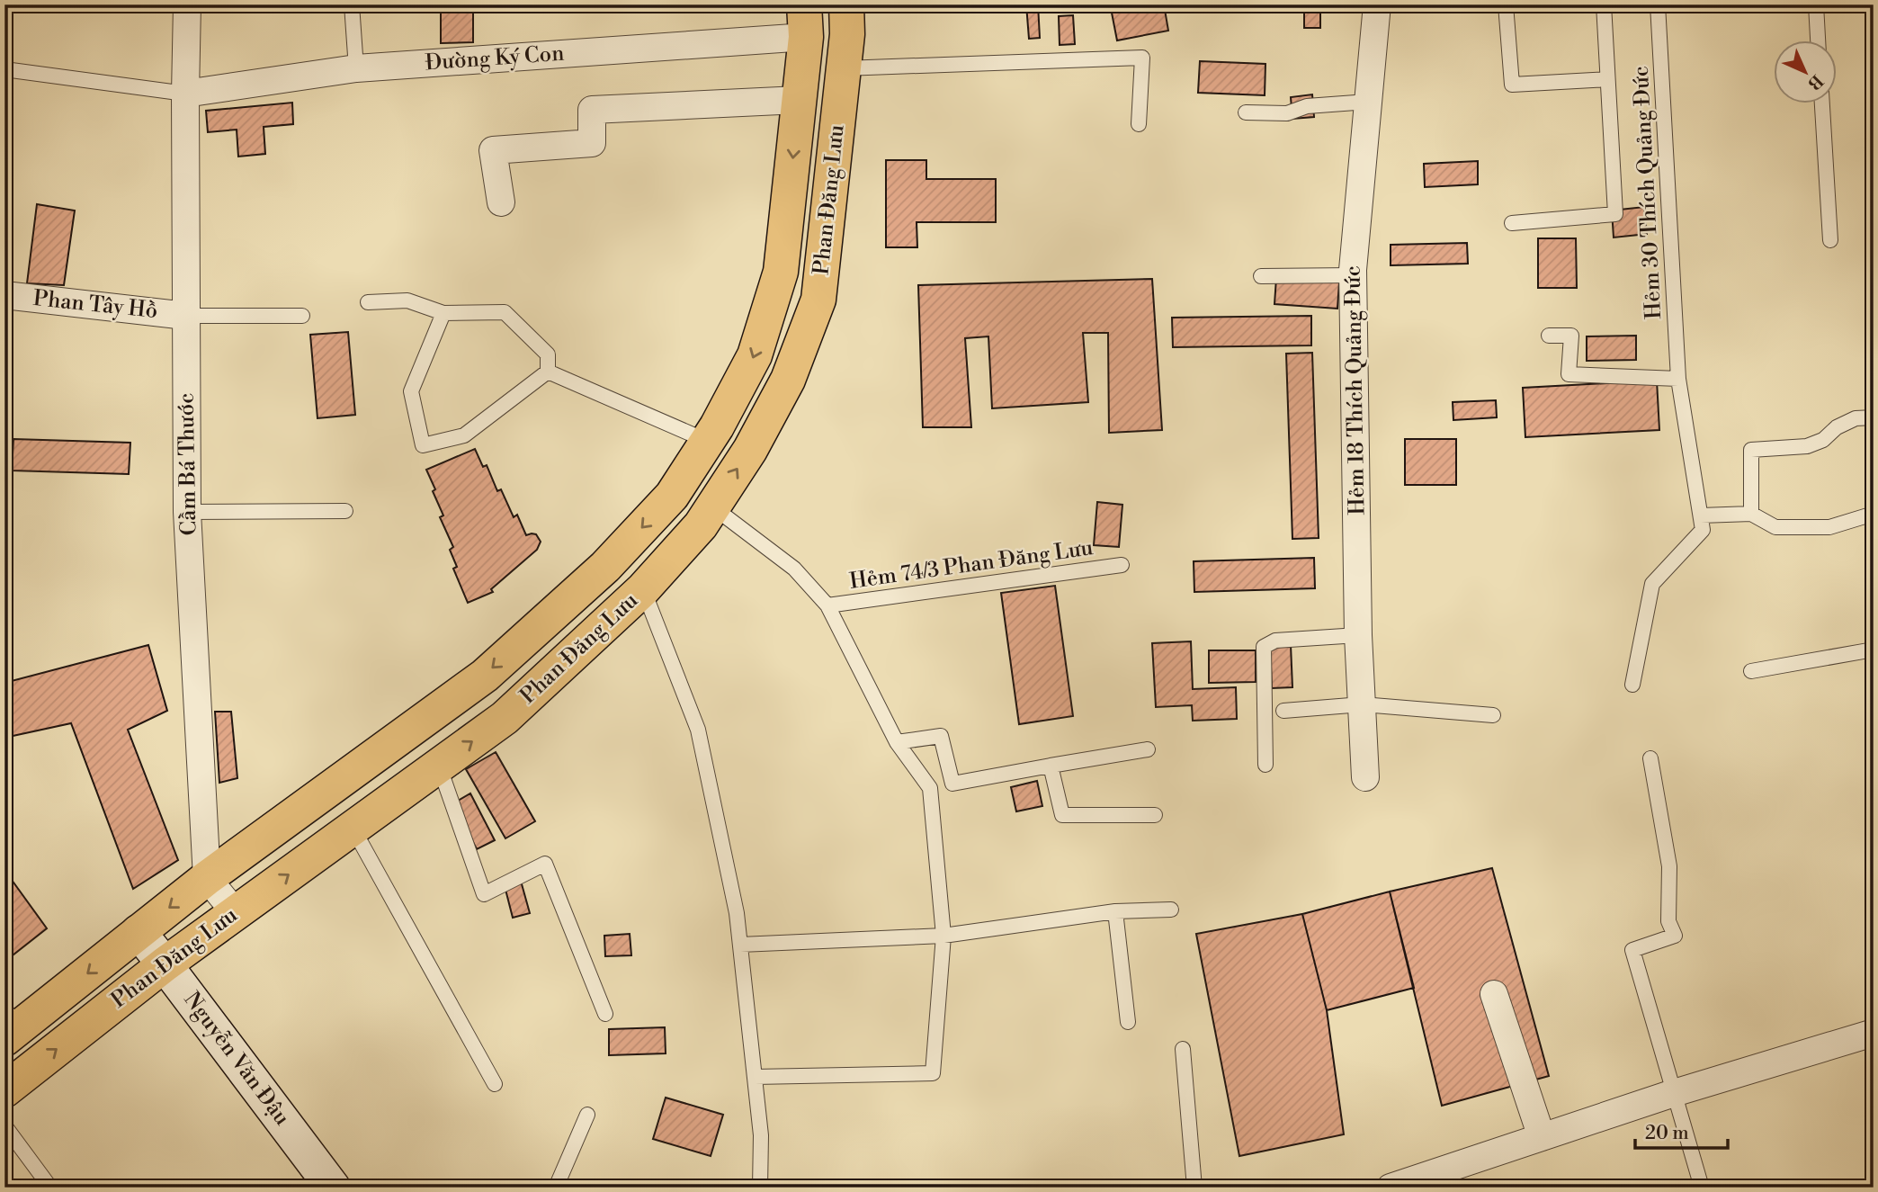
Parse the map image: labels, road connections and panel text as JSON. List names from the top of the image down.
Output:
{
  "streets": {
    "main road": ["Phan Đăng Lưu"],
    "street": [
      "Đường Ký Con",
      "Phan Tây Hồ",
      "Hẻm 18 Thích Quảng Đức",
      "Cầm Bá Thước",
      "Nguyễn Văn Đậu"
    ],
    "lane": ["Hẻm 30 Thích Quảng Đức", "Hẻm 74/3 Phan Đăng Lưu"]
  },
  "crossings": [
    ["Đường Ký Con", "Phan Đăng Lưu"],
    ["Đường Ký Con", "Cầm Bá Thước"],
    ["Phan Đăng Lưu", "Cầm Bá Thước"],
    ["Phan Đăng Lưu", "Nguyễn Văn Đậu"],
    ["Phan Tây Hồ", "Cầm Bá Thước"]
  ],
  "scale_bar": "20 m",
  "north": "bottom right"
}
